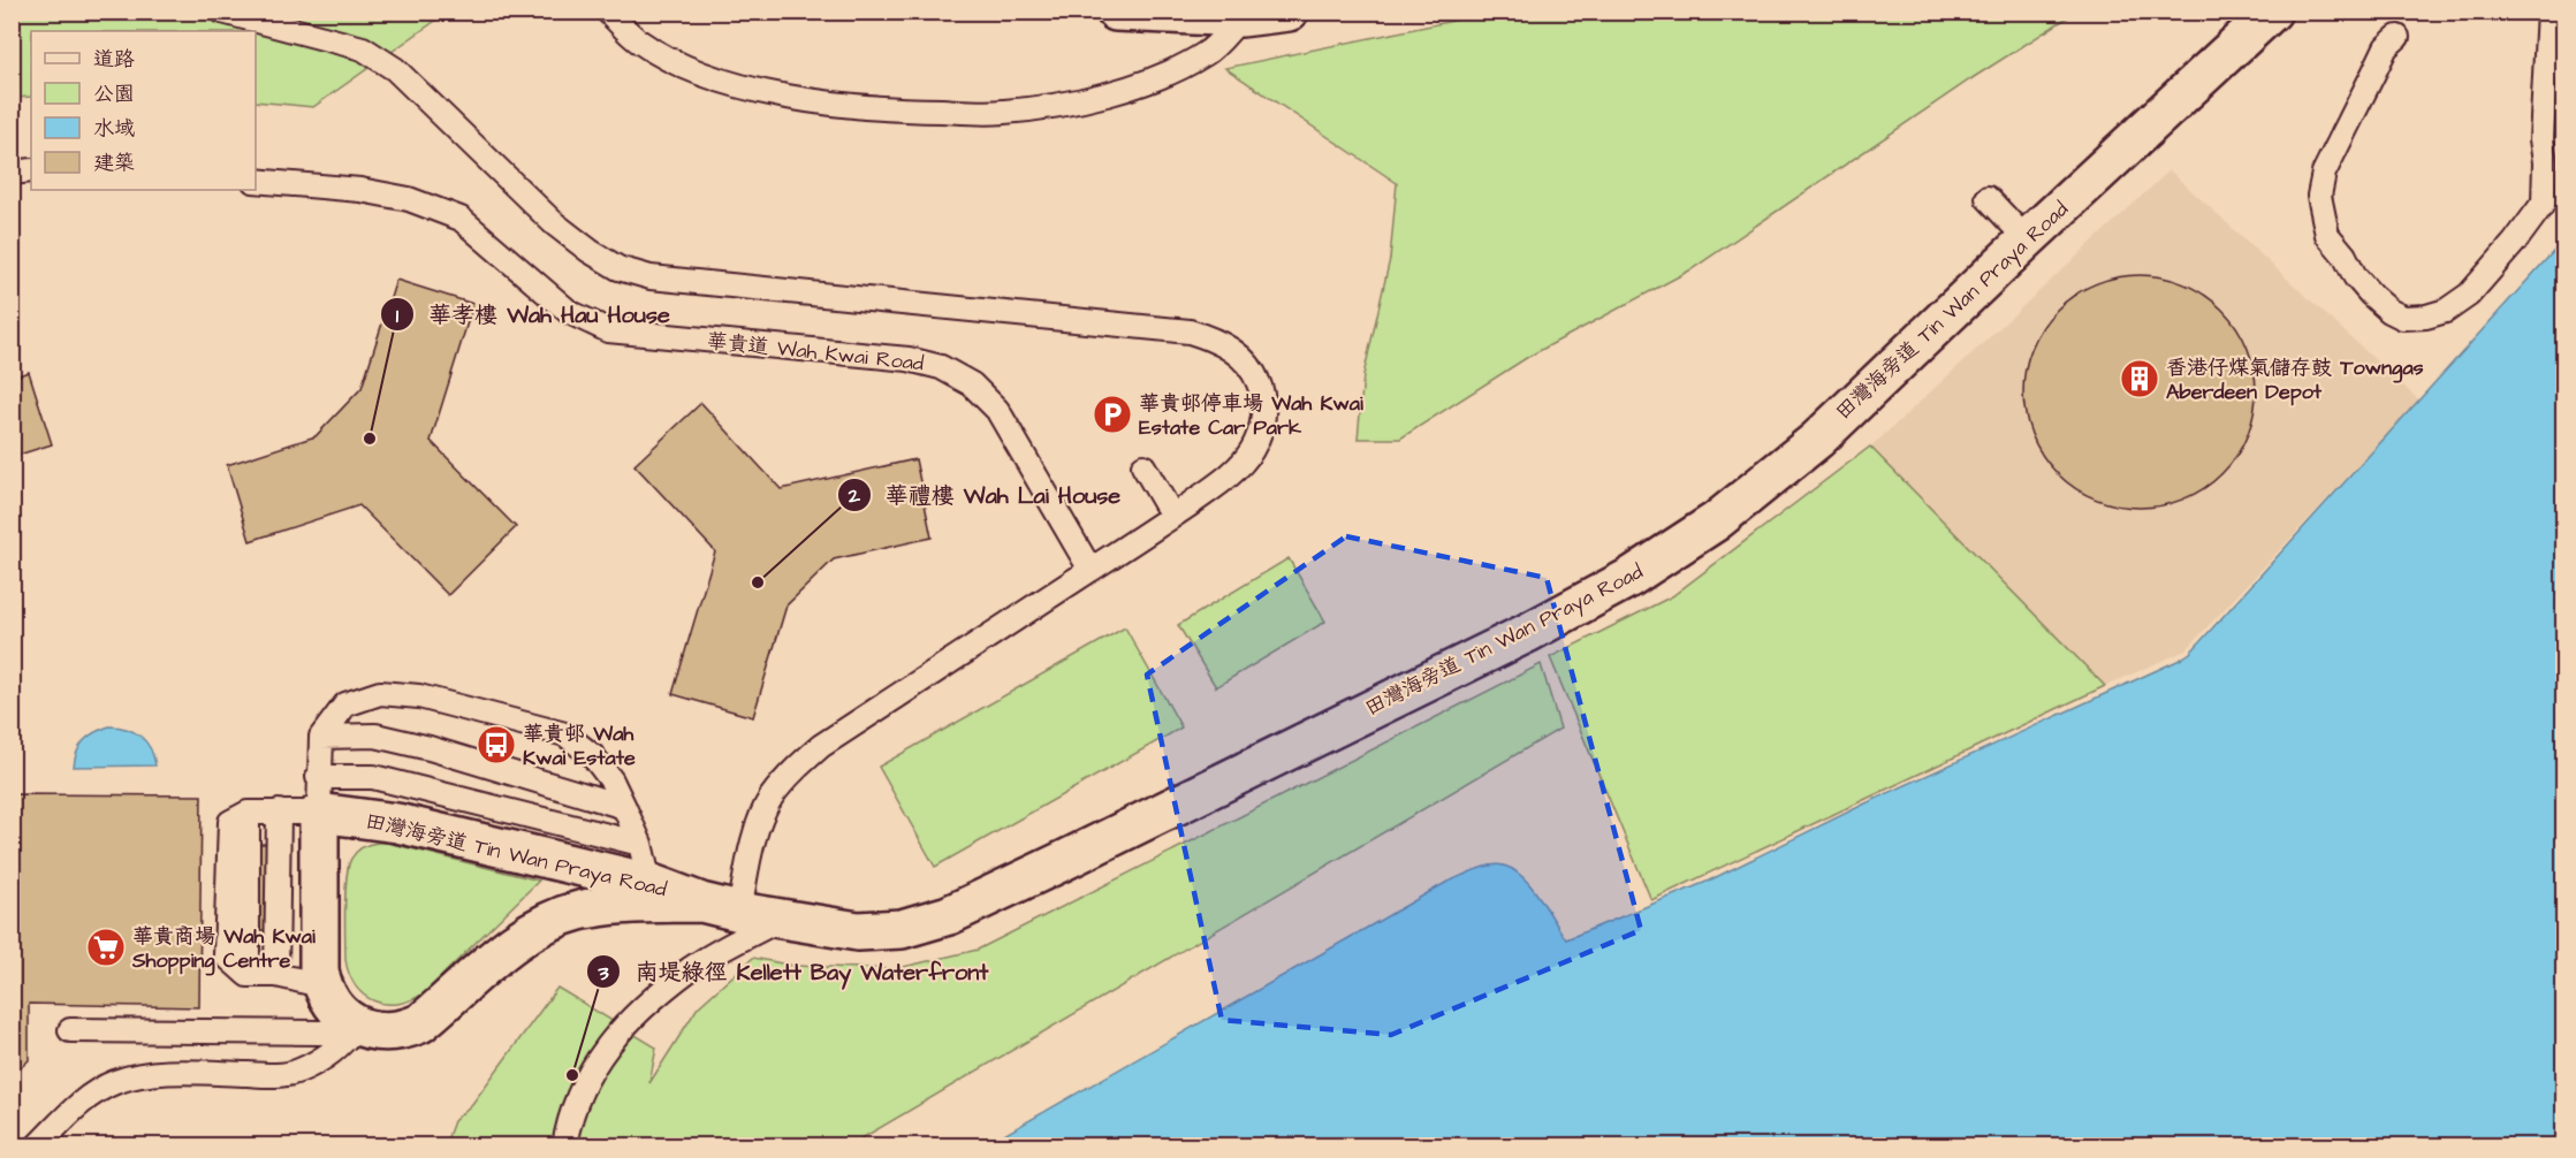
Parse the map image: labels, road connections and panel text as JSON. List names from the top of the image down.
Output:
{
  "streets": {
    "street": ["田灣海旁道 Tin Wan Praya Road"],
    "lane": ["華貴道 Wah Kwai Road"]
  },
  "places": {
    "building": ["香港仔煤氣儲存鼓 Towngas Aberdeen Depot"],
    "parking": ["華貴邨停車場 Wah Kwai Estate Car Park"],
    "other": ["華孝樓 Wah Hau House", "華禮樓 Wah Lai House", "南堤綠徑 Kellett Bay Waterfront"],
    "bus stop": ["華貴邨 Wah Kwai Estate"],
    "supermarket": ["華貴商場 Wah Kwai Shopping Centre"]
  },
  "legend": [
    "道路",
    "公園",
    "水域",
    "建築"
  ]
}
